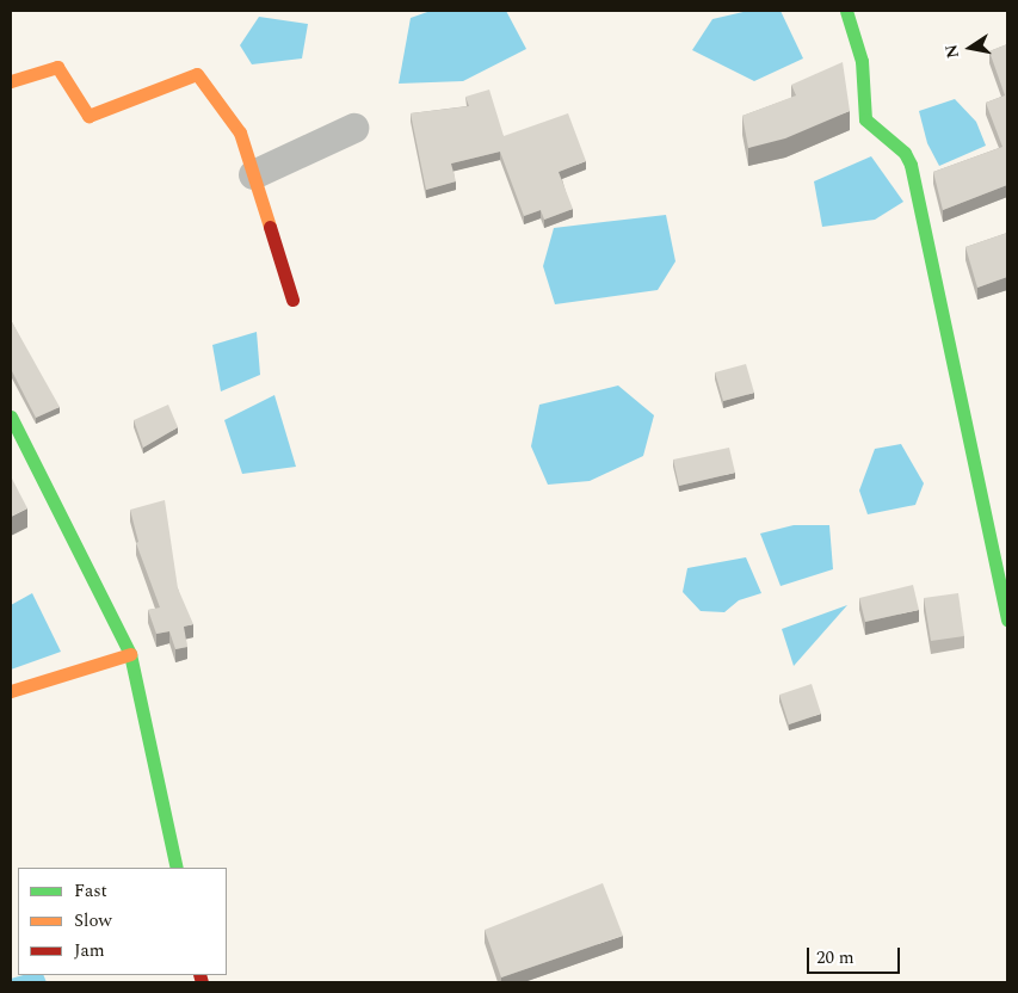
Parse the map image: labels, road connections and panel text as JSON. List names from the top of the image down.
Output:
{
  "legend": ["Fast", "Slow", "Jam"],
  "scale_bar": "20 m",
  "north": "left"
}
